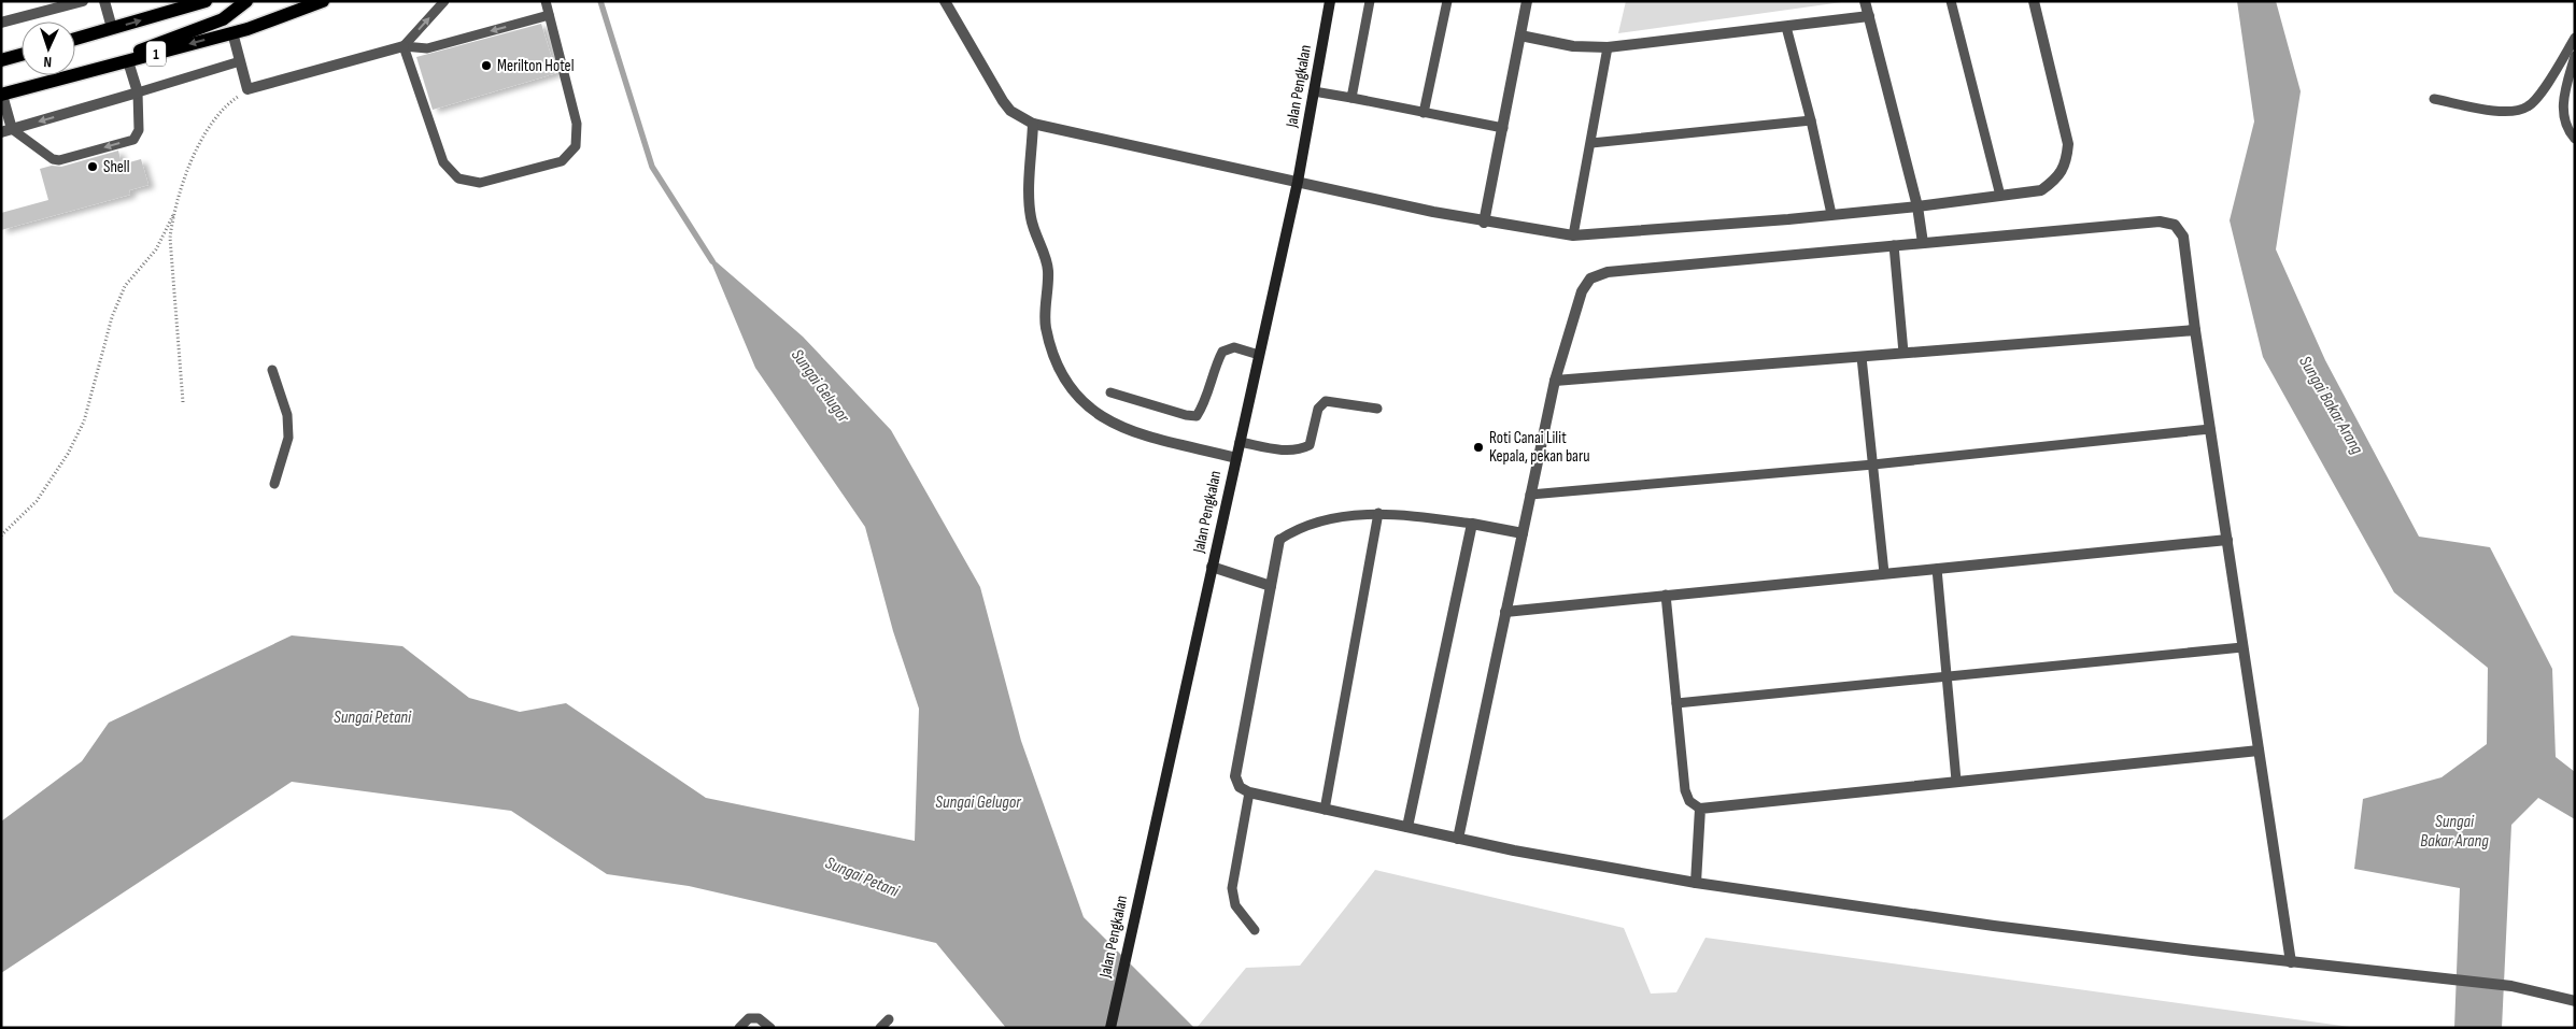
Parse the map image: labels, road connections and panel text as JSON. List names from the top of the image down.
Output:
{
  "streets": {
    "main road": ["1", "Jalan Pengkalan"]
  },
  "water": ["Sungai Gelugor", "Sungai Bakar Arang", "Sungai Petani"],
  "places": ["Merilton Hotel", "Shell", "Roti Canai Lilit Kepala, pekan baru"],
  "north": "bottom"
}
